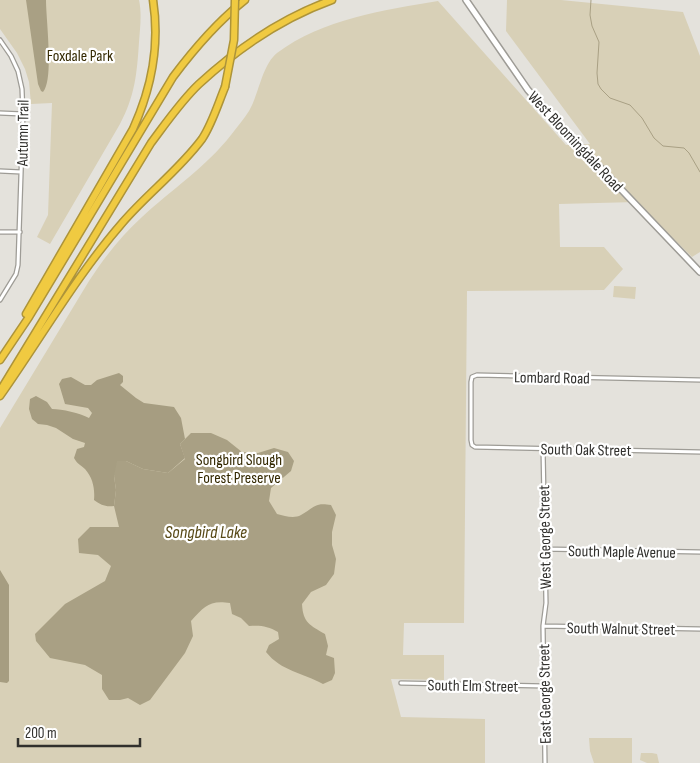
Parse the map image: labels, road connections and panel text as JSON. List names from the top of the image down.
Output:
{
  "streets": {
    "street": [
      "Autumn Trail",
      "West Bloomingdale Road",
      "Lombard Road",
      "South Oak Street",
      "West George Street",
      "South Maple Avenue",
      "South Walnut Street",
      "South Elm Street",
      "East George Street"
    ]
  },
  "crossings": [
    ["Lombard Road", "South Oak Street"],
    ["South Oak Street", "West George Street"],
    ["West George Street", "South Maple Avenue"],
    ["West George Street", "South Walnut Street"],
    ["West George Street", "East George Street"],
    ["South Walnut Street", "East George Street"],
    ["South Elm Street", "East George Street"]
  ],
  "water": ["Songbird Lake"],
  "parks": ["Foxdale Park", "Songbird Slough Forest Preserve"],
  "scale_bar": "200 m"
}
